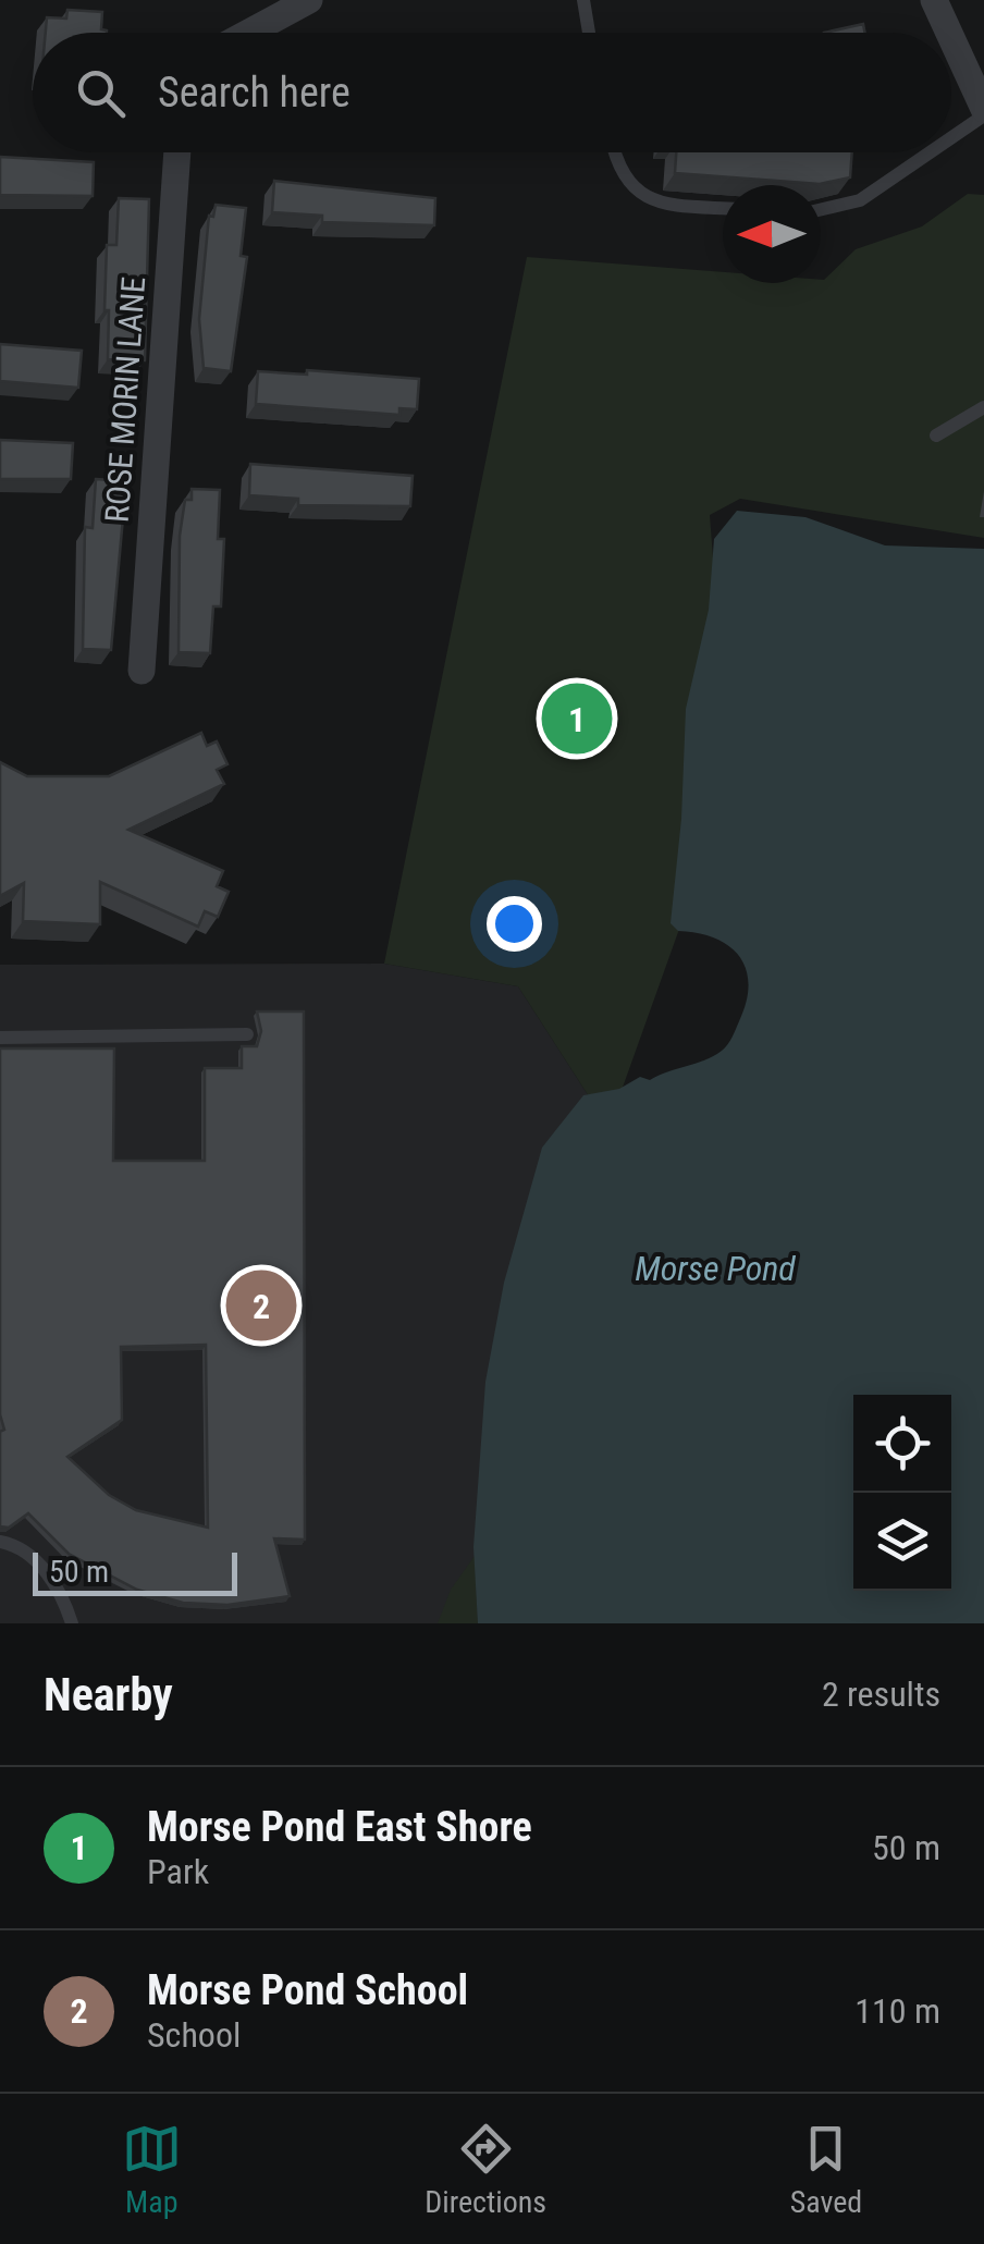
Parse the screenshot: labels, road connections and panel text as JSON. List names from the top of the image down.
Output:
{
  "streets": {
    "street": ["ROSE MORIN LANE"]
  },
  "water": ["Morse Pond"],
  "scale_bar": "50 m",
  "north": "left",
  "page": {
    "search": "Search here",
    "pins": ["1", "2"],
    "scale": "50 m",
    "heading": ["Nearby", "2 results"],
    "list": [
      {
        "mark": "1",
        "name": "Morse Pond East Shore",
        "note": "Park",
        "value": "50 m"
      },
      {
        "mark": "2",
        "name": "Morse Pond School",
        "note": "School",
        "value": "110 m"
      }
    ],
    "nav": ["Map", "Directions", "Saved"]
  }
}
